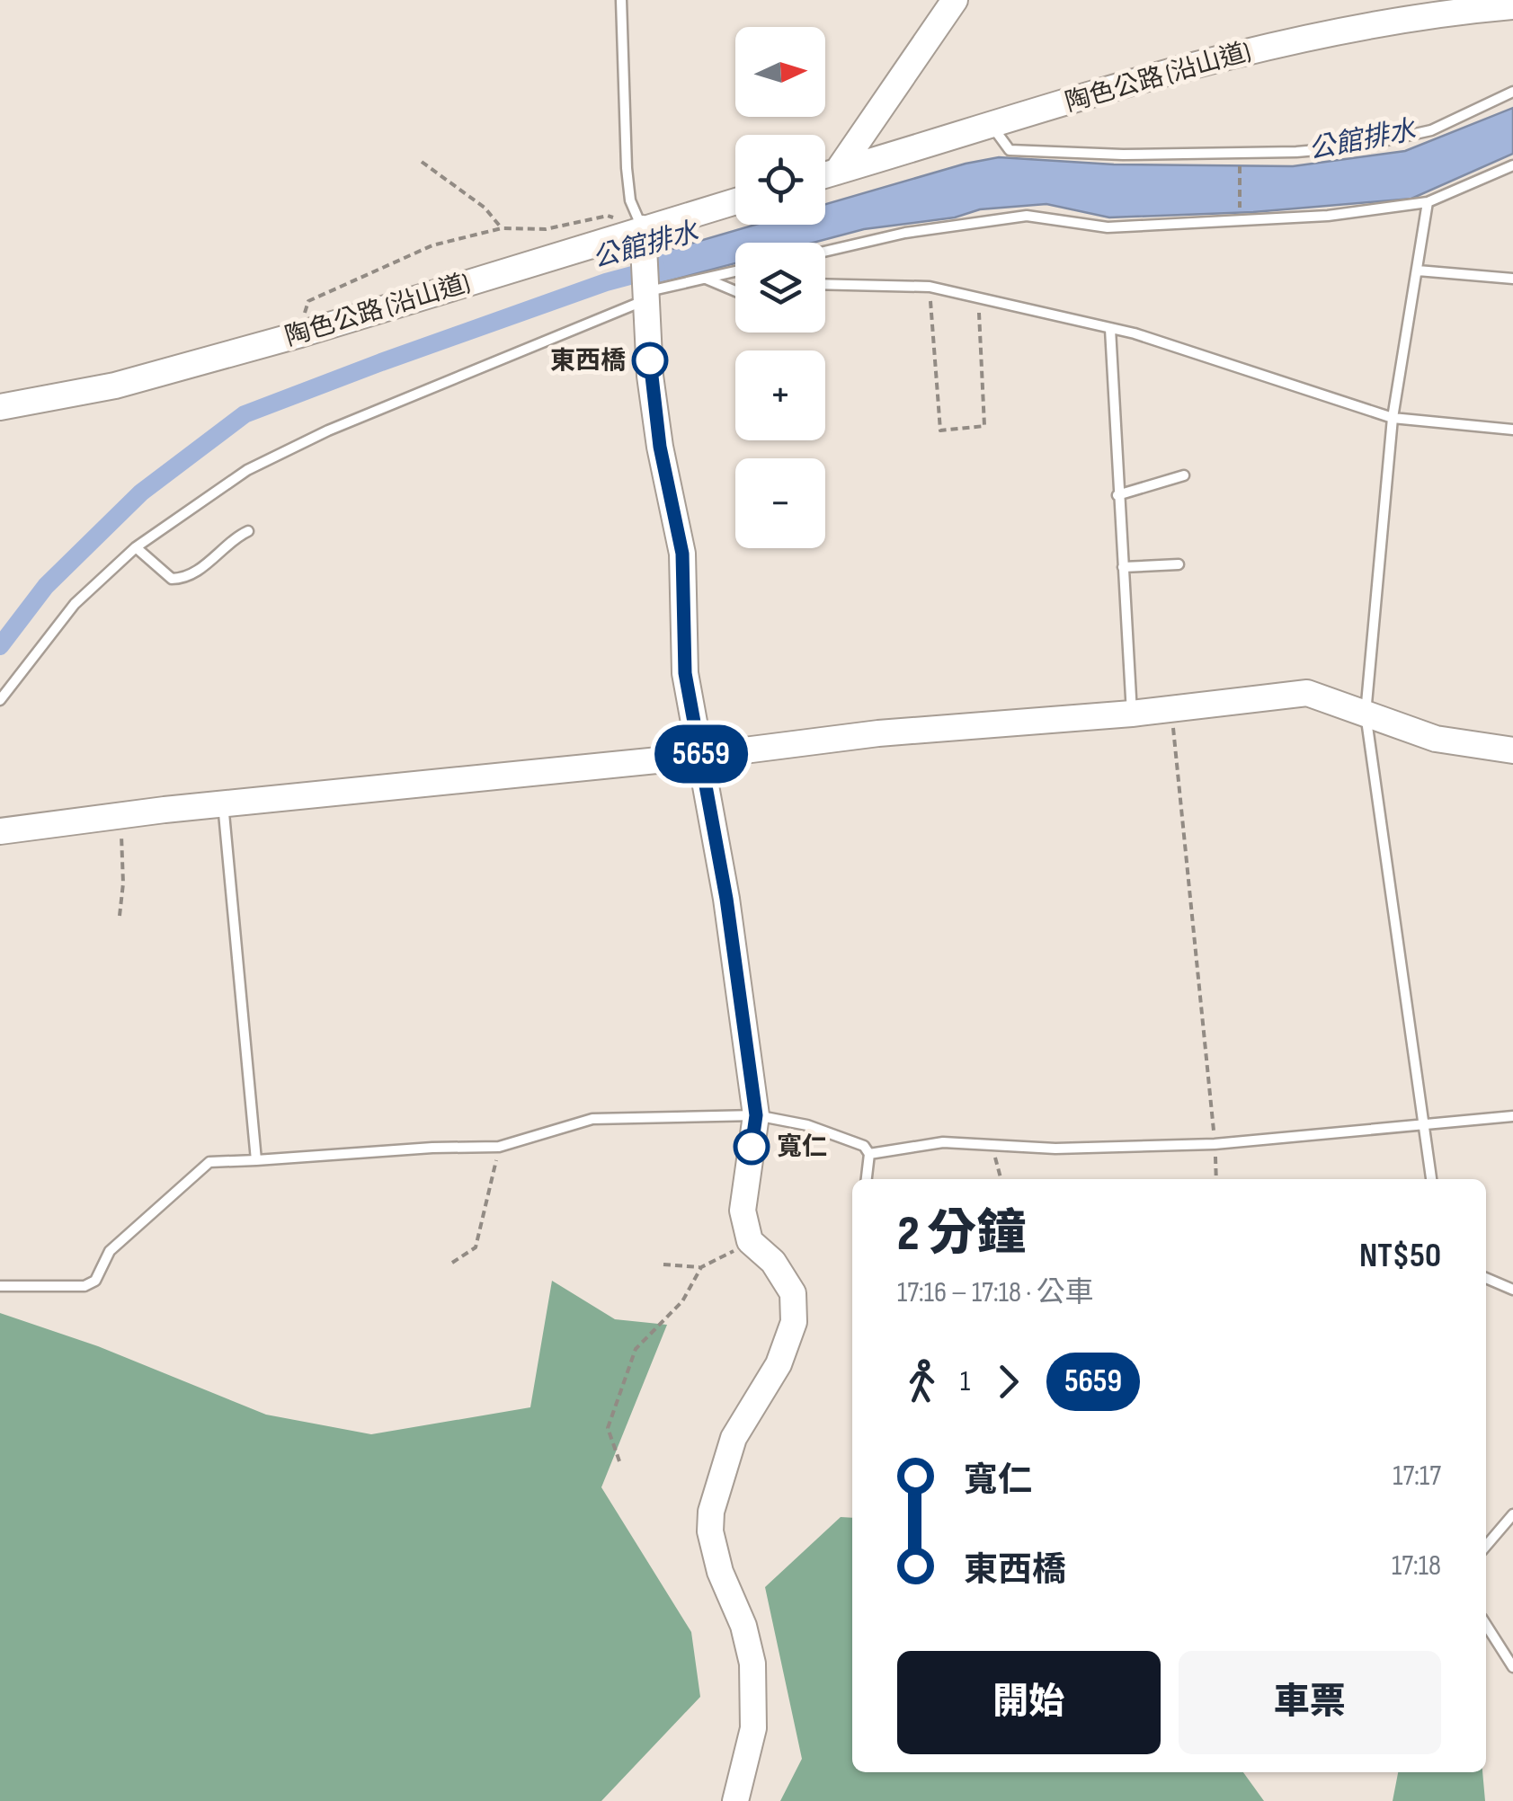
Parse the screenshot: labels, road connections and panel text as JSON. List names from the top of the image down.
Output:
{
  "streets": {
    "street": ["陶色公路 (沿山道)"]
  },
  "water": ["公館排水"],
  "places": ["東西橋", "寬仁"],
  "lines": ["bus line 5659"],
  "north": "right",
  "page": {
    "on_map": "5659",
    "map_buttons": ["+", "−"],
    "heading": ["2 分鐘", "17:16 – 17:18 · 公車", "NT$50"],
    "legs": ["1", "5659"],
    "list": [
      {
        "name": "寬仁",
        "value": "17:17"
      },
      {
        "name": "東西橋",
        "value": "17:18"
      }
    ],
    "buttons": ["開始", "車票"]
  }
}
